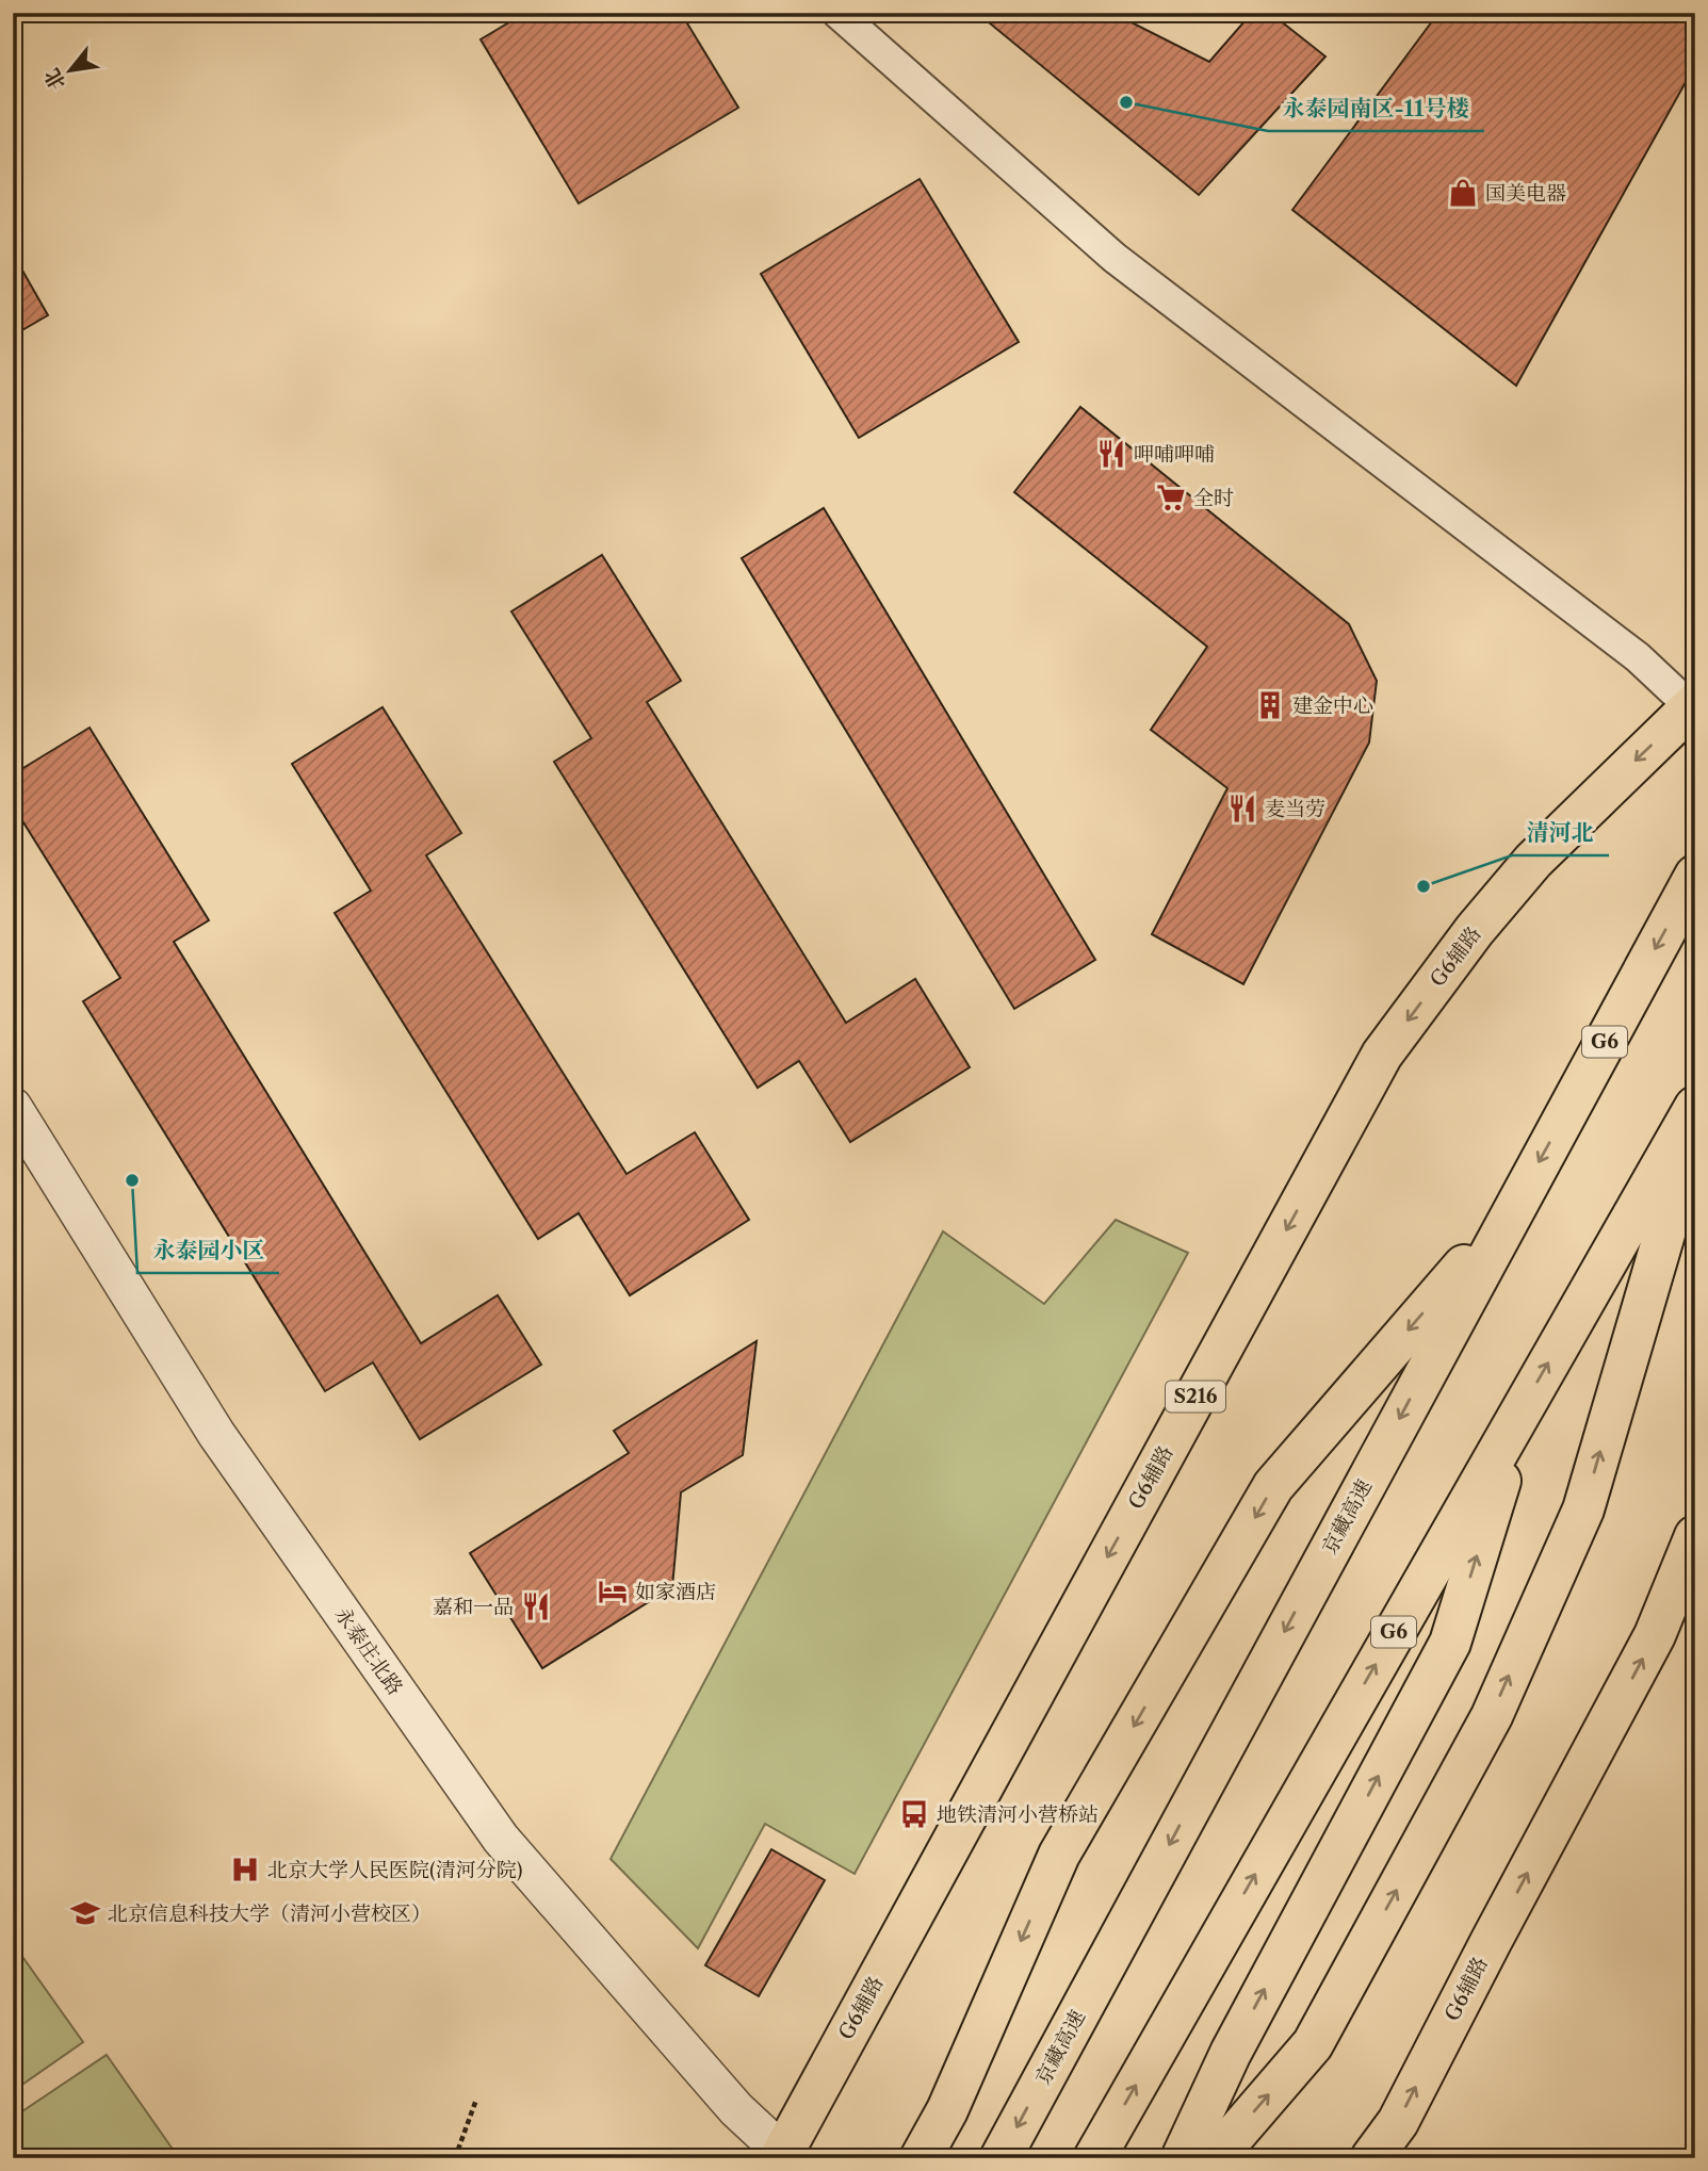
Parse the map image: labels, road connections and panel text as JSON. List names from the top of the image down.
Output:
{
  "streets": {
    "main road": [
      "G6辅路",
      "G6",
      "S216",
      "京藏高速"
    ],
    "street": ["永泰庄北路"]
  },
  "crossings": [
    ["G6辅路", "永泰庄北路"]
  ],
  "places": {
    "other": ["永泰园南区-11号楼", "清河北", "永泰园小区"],
    "shop": ["国美电器"],
    "restaurant": ["呷哺呷哺", "麦当劳", "嘉和一品"],
    "supermarket": ["全时"],
    "building": ["建金中心"],
    "hotel": ["如家酒店"],
    "bus stop": ["地铁清河小营桥站"],
    "hospital": ["北京大学人民医院(清河分院)"],
    "school or university": ["北京信息科技大学（清河小营校区）"]
  },
  "north": "bottom left"
}
